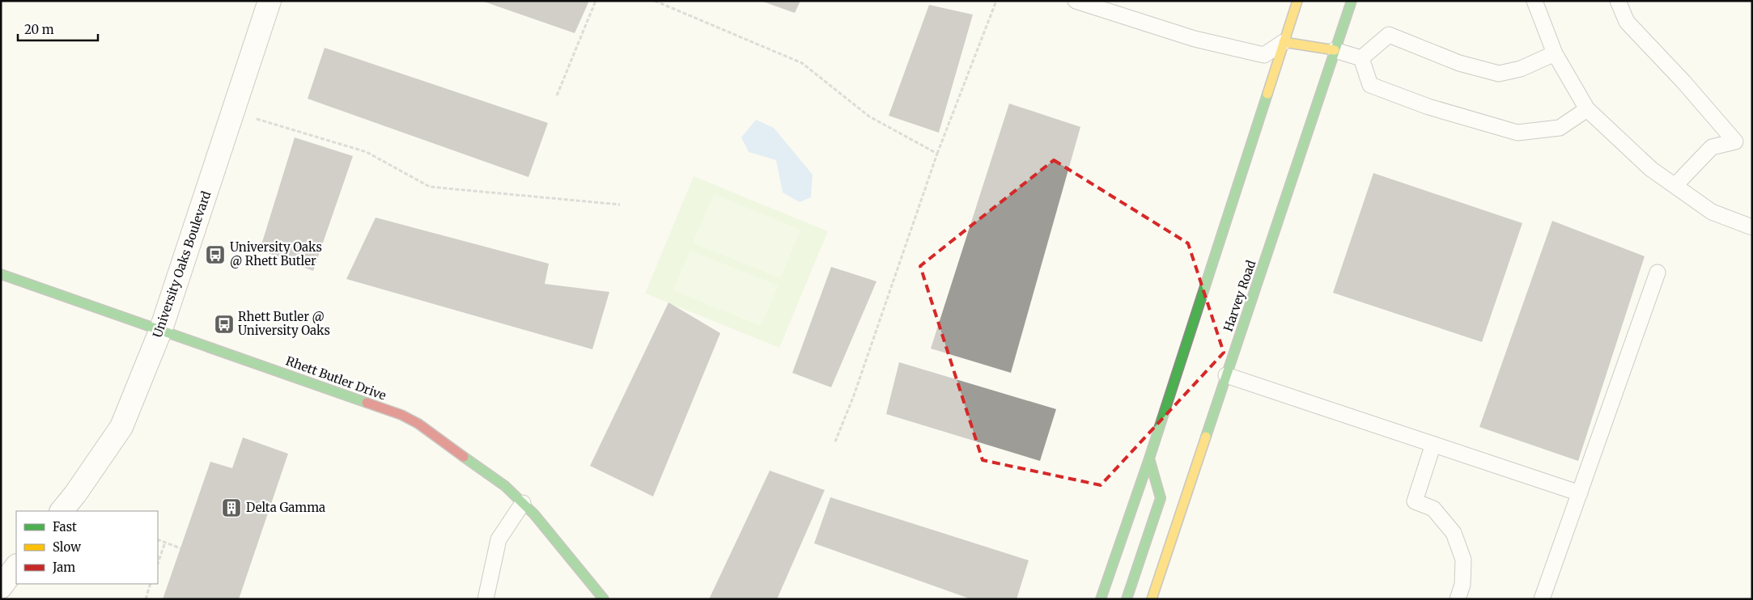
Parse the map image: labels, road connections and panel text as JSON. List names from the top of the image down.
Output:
{
  "streets": {
    "main road": ["Harvey Road", "Rhett Butler Drive"],
    "street": ["University Oaks Boulevard"]
  },
  "crossings": [
    ["University Oaks Boulevard", "Rhett Butler Drive"]
  ],
  "places": {
    "bus stop": ["University Oaks @ Rhett Butler", "Rhett Butler @ University Oaks"],
    "building": ["Delta Gamma"]
  },
  "legend": ["Fast", "Slow", "Jam"],
  "scale_bar": "20 m"
}
